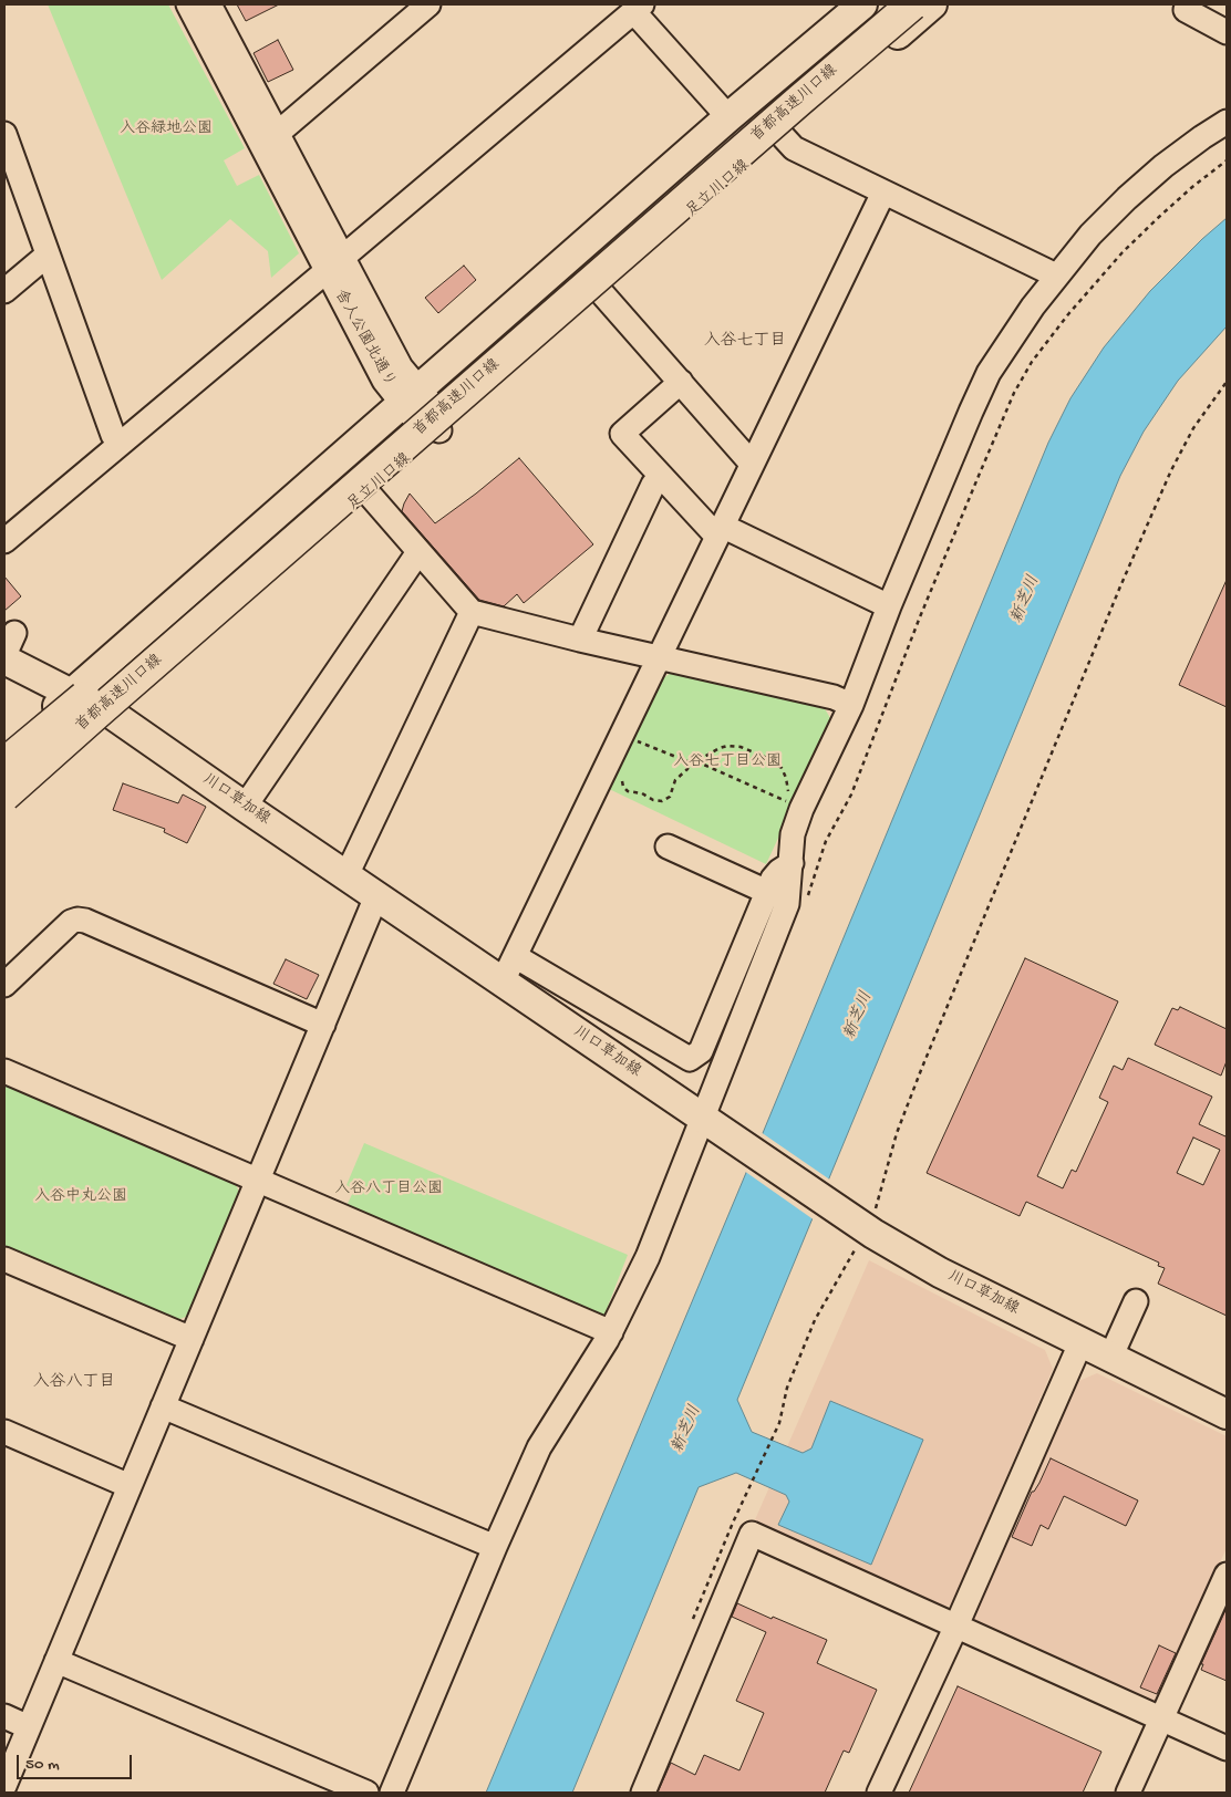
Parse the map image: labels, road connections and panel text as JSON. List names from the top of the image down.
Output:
{
  "streets": {
    "highway": ["首都高速川口線"],
    "main road": ["足立川口線", "川口草加線"],
    "street": ["舎人公園北通り"]
  },
  "crossings": [
    ["足立川口線", "舎人公園北通り"],
    ["足立川口線", "川口草加線"]
  ],
  "districts": ["入谷七丁目", "入谷八丁目"],
  "water": ["新芝川"],
  "parks": [
    "入谷緑地公園",
    "入谷七丁目公園",
    "入谷八丁目公園",
    "入谷中丸公園"
  ],
  "scale_bar": "50 m"
}
